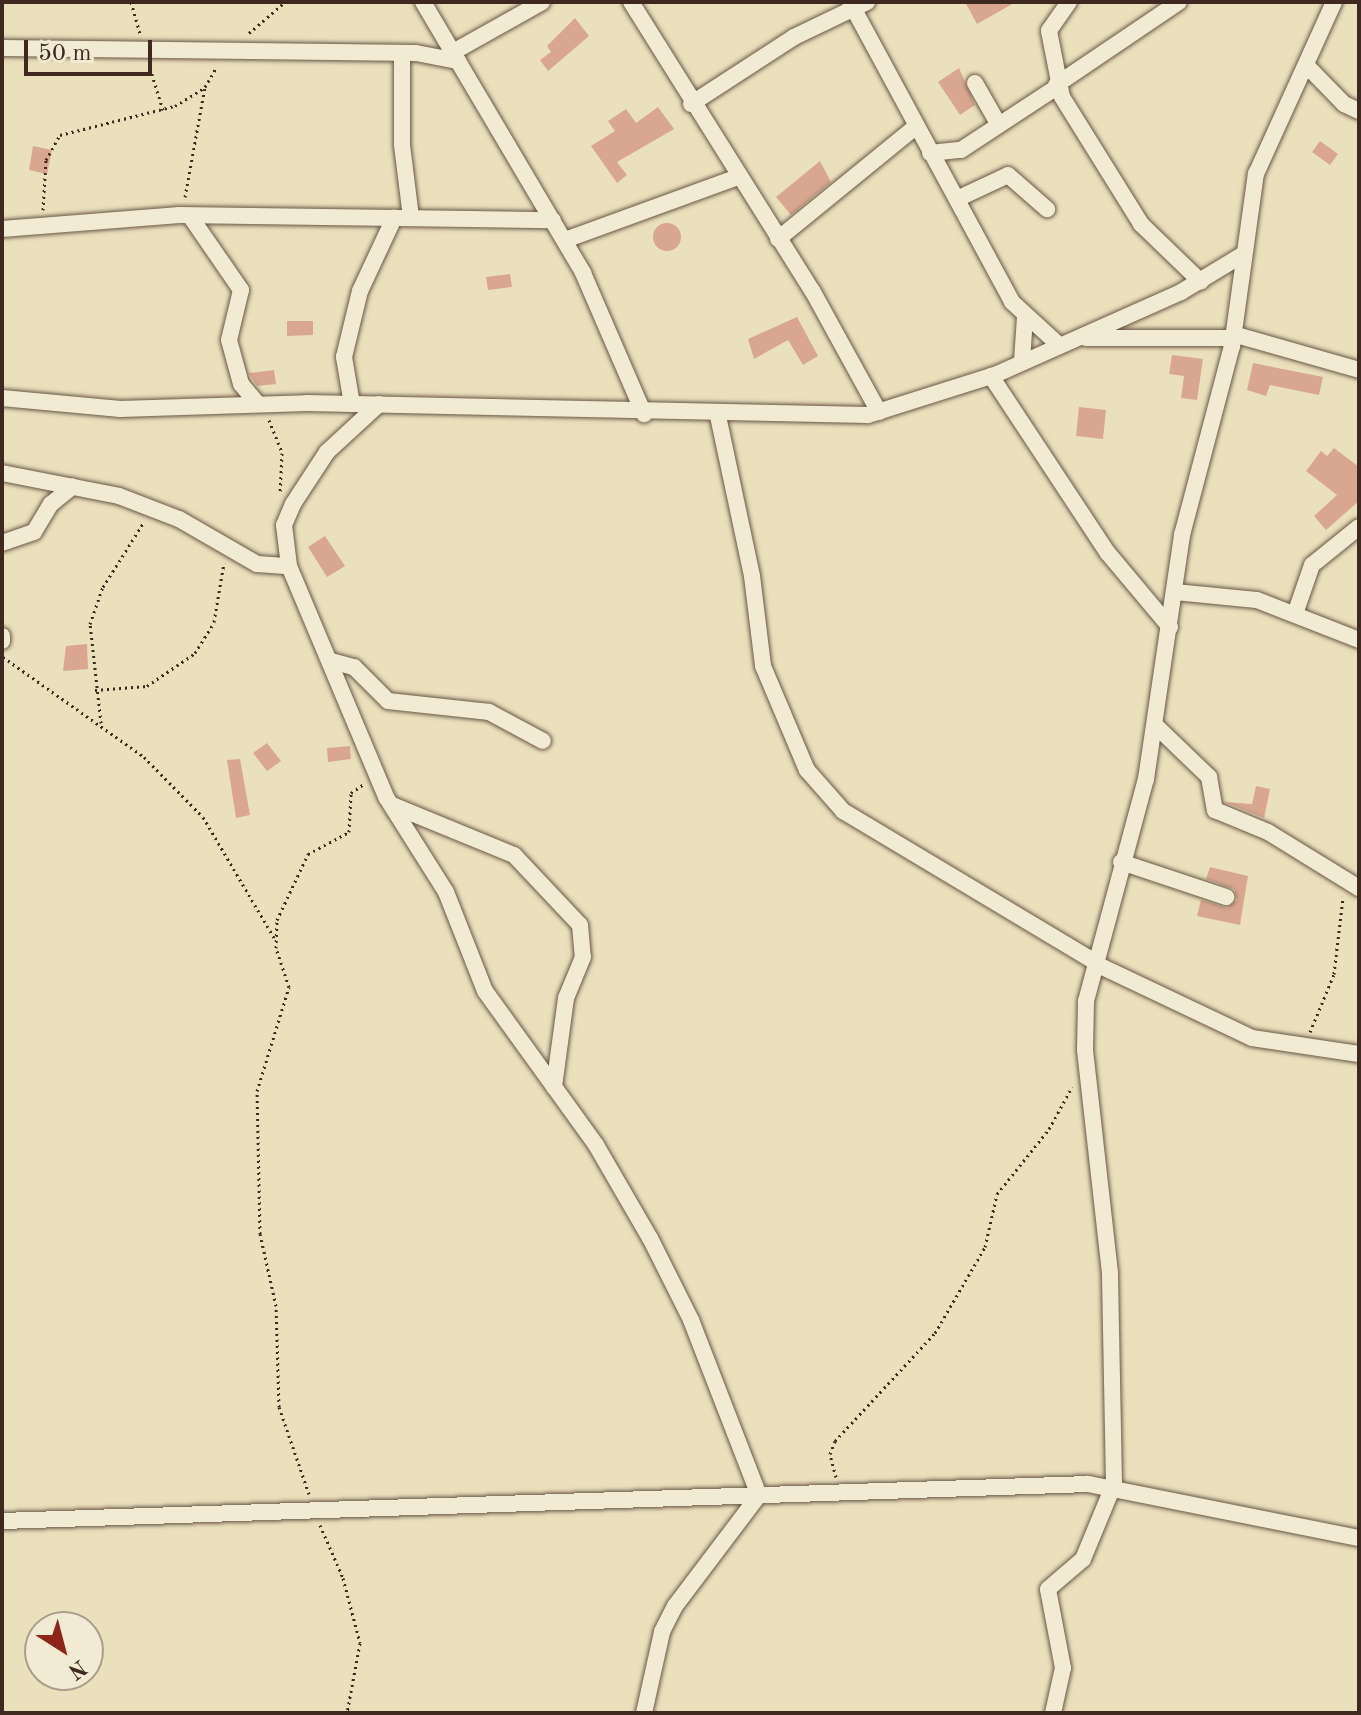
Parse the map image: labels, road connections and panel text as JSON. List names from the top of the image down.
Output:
{
  "scale_bar": "50 m",
  "north": "bottom right"
}
